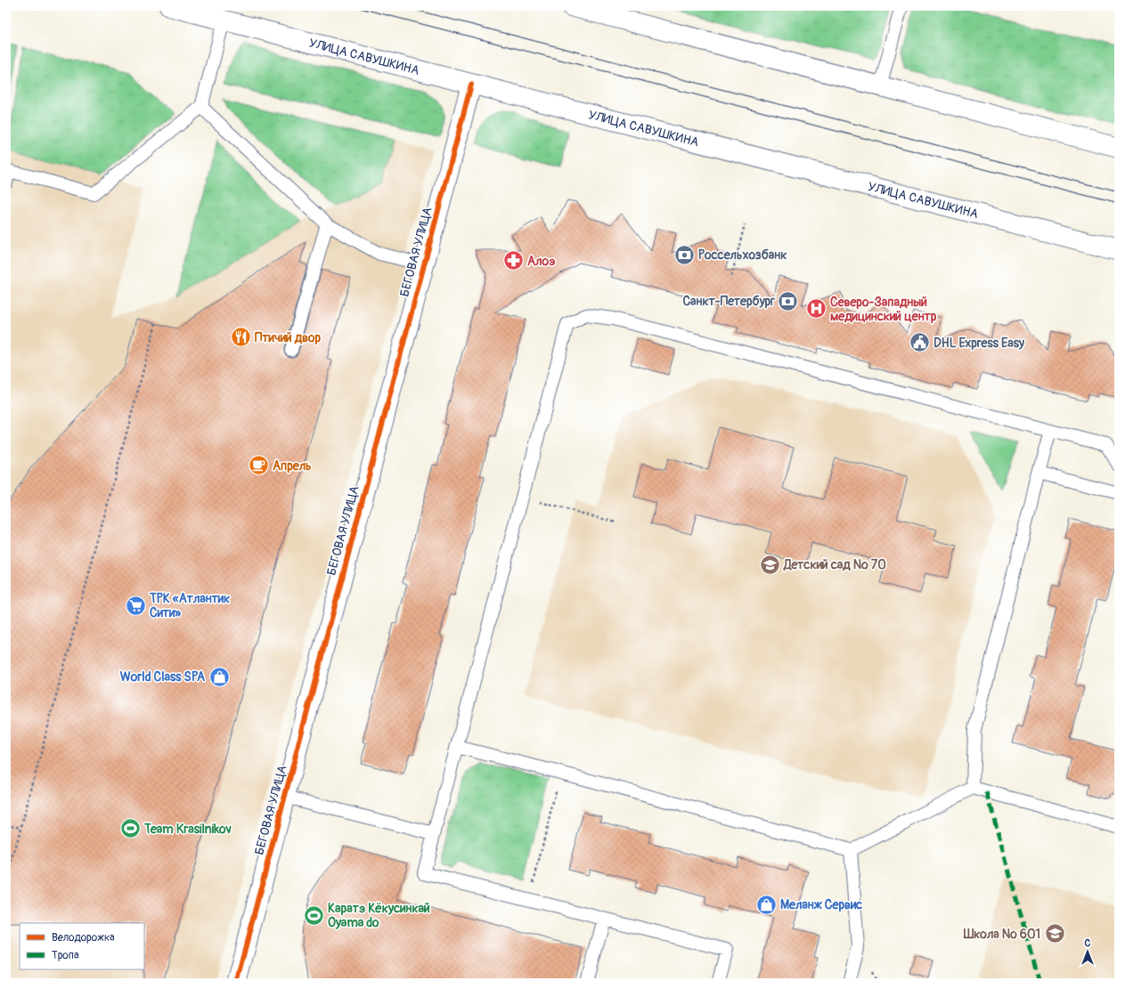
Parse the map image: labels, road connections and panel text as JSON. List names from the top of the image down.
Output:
{
  "streets": {
    "main road": ["УЛИЦА САВУШКИНА", "БЕГОВАЯ УЛИЦА"]
  },
  "crossings": [
    ["УЛИЦА САВУШКИНА", "БЕГОВАЯ УЛИЦА"]
  ],
  "places": {
    "bank": ["Россельхозбанк", "Санкт-Петербург"],
    "pharmacy": ["Алоэ"],
    "hospital": ["Северо-Западный медицинский центр"],
    "restaurant": ["Птичий двор"],
    "public building": ["DHL Express Easy"],
    "cafe": ["Апрель"],
    "school or university": ["Детский сад № 70", "Школа № 601"],
    "supermarket": ["ТРК «Атлантик Сити»"],
    "shop": ["World Class SPA", "Меланж Сервис"],
    "sports": ["Team Krasilnikov", "Каратэ Кёкусинкай Oyama do"]
  },
  "legend": ["Велодорожка", "Тропа"],
  "north": "top"
}
